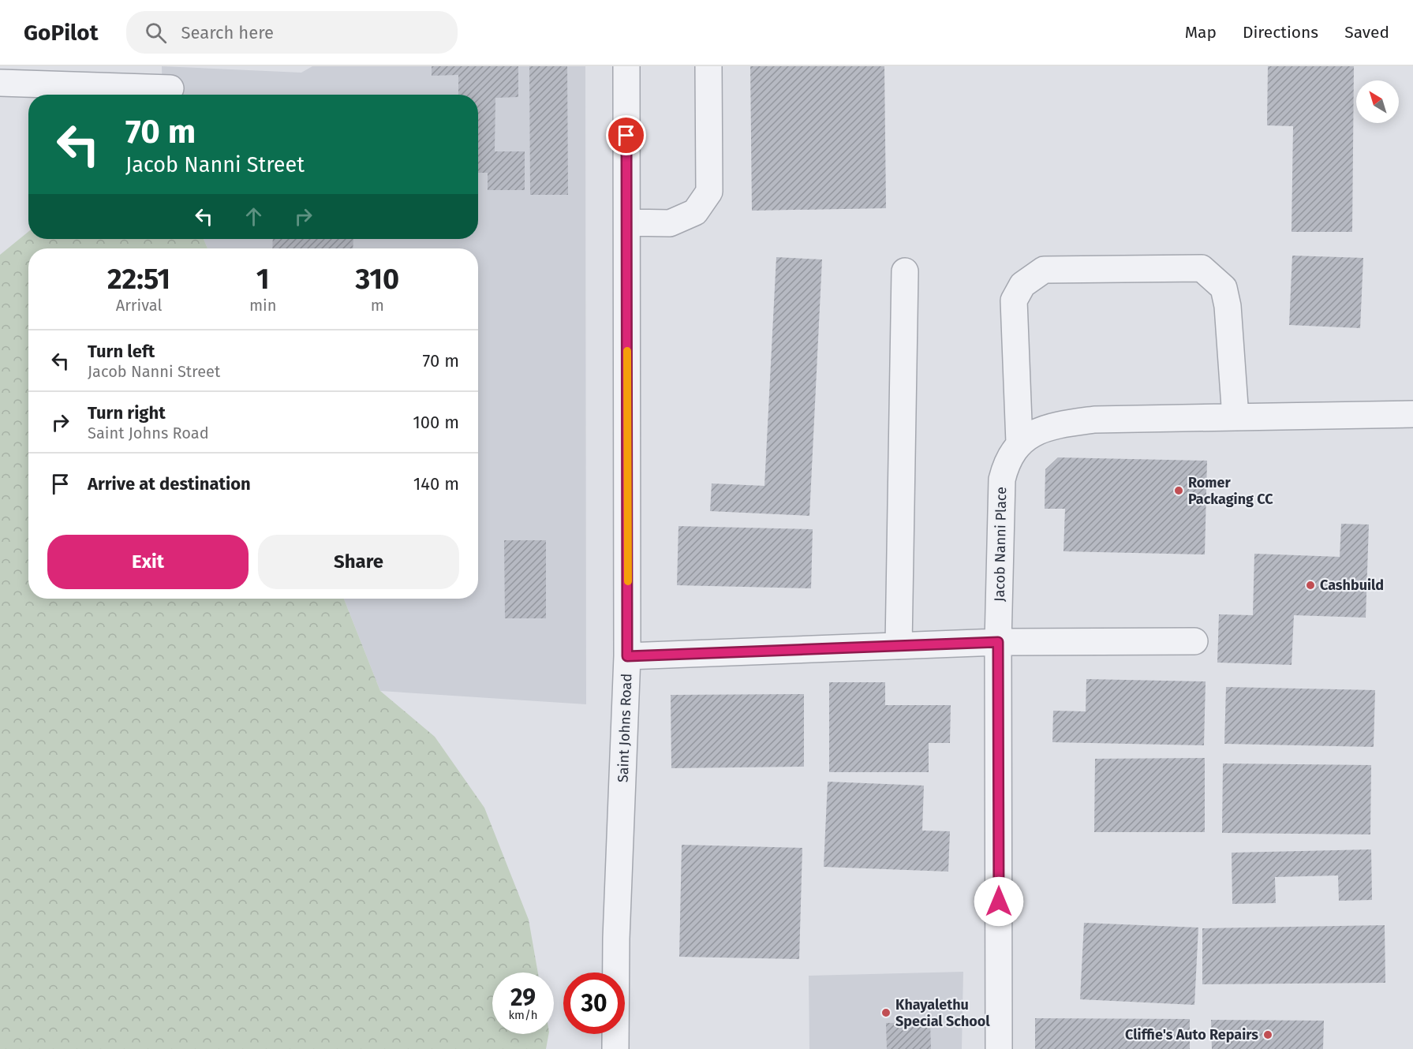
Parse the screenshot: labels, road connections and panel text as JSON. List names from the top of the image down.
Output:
{
  "streets": {
    "street": ["Jacob Nanni Place", "Saint Johns Road"]
  },
  "places": [
    "Romer Packaging CC",
    "Cashbuild",
    "Khayalethu Special School",
    "Cliffie's Auto Repairs"
  ],
  "north": "top left",
  "page": {
    "header": "GoPilot",
    "search": "Search here",
    "nav": ["Map", "Directions", "Saved"],
    "turn": ["70 m", "Jacob Nanni Street"],
    "eta": [
      "22:51",
      "Arrival",
      "1",
      "min",
      "310",
      "m"
    ],
    "list": [
      {
        "name": "Turn left",
        "note": "Jacob Nanni Street",
        "value": "70 m"
      },
      {
        "name": "Turn right",
        "note": "Saint Johns Road",
        "value": "100 m"
      },
      {
        "name": "Arrive at destination",
        "value": "140 m"
      }
    ],
    "buttons": ["Exit", "Share"],
    "speed": "29 km/h",
    "limit": "30"
  }
}
